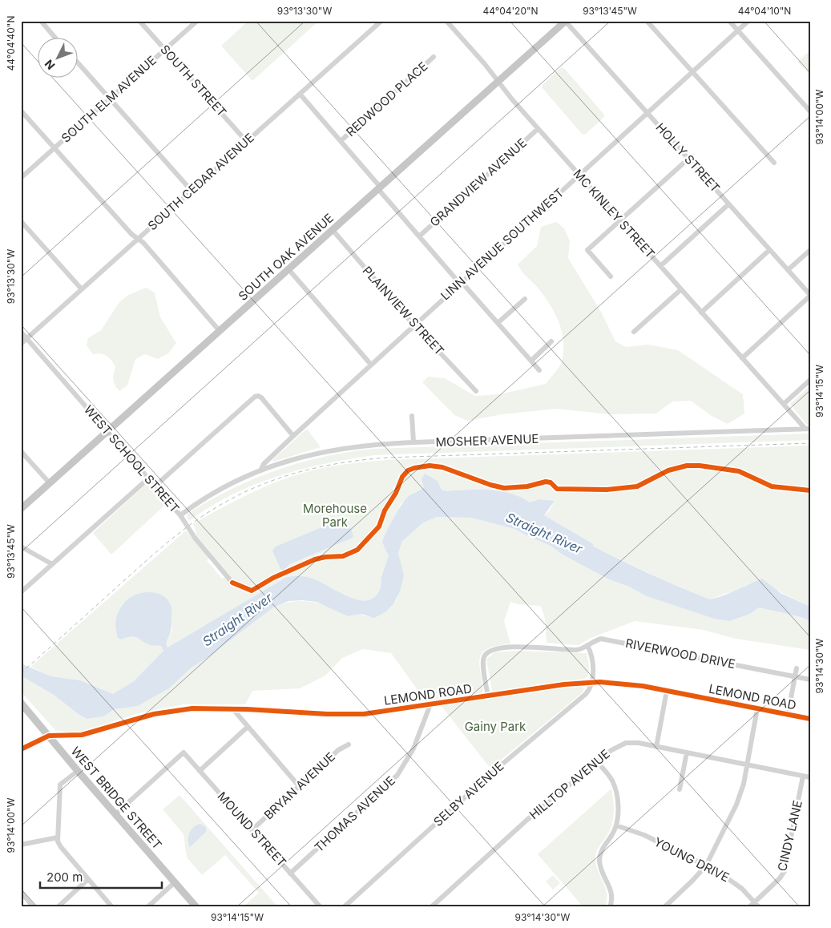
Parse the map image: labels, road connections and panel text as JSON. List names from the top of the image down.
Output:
{
  "streets": {
    "main road": ["SOUTH OAK AVENUE", "WEST BRIDGE STREET"],
    "street": [
      "SOUTH STREET",
      "SOUTH ELM AVENUE",
      "REDWOOD PLACE",
      "HOLLY STREET",
      "SOUTH CEDAR AVENUE",
      "GRANDVIEW AVENUE",
      "MC KINLEY STREET",
      "LINN AVENUE SOUTHWEST",
      "PLAINVIEW STREET",
      "MOSHER AVENUE",
      "WEST SCHOOL STREET",
      "RIVERWOOD DRIVE",
      "LEMOND ROAD",
      "HILLTOP AVENUE",
      "BRYAN AVENUE",
      "SELBY AVENUE",
      "THOMAS AVENUE",
      "MOUND STREET",
      "CINDY LANE",
      "YOUNG DRIVE"
    ]
  },
  "crossings": [
    ["SOUTH STREET", "SOUTH ELM AVENUE"],
    ["SOUTH STREET", "SOUTH CEDAR AVENUE"],
    ["HOLLY STREET", "LINN AVENUE SOUTHWEST"],
    ["HOLLY STREET", "SOUTH OAK AVENUE"],
    ["SOUTH CEDAR AVENUE", "WEST SCHOOL STREET"],
    ["GRANDVIEW AVENUE", "MC KINLEY STREET"],
    ["MC KINLEY STREET", "LINN AVENUE SOUTHWEST"],
    ["MC KINLEY STREET", "SOUTH OAK AVENUE"],
    ["MC KINLEY STREET", "MOSHER AVENUE"],
    ["LINN AVENUE SOUTHWEST", "PLAINVIEW STREET"],
    ["LINN AVENUE SOUTHWEST", "MOSHER AVENUE"],
    ["SOUTH OAK AVENUE", "PLAINVIEW STREET"],
    ["SOUTH OAK AVENUE", "WEST SCHOOL STREET"],
    ["MOSHER AVENUE", "WEST SCHOOL STREET"],
    ["RIVERWOOD DRIVE", "LEMOND ROAD"],
    ["LEMOND ROAD", "SELBY AVENUE"],
    ["LEMOND ROAD", "WEST BRIDGE STREET"],
    ["LEMOND ROAD", "THOMAS AVENUE"],
    ["HILLTOP AVENUE", "CINDY LANE"],
    ["BRYAN AVENUE", "MOUND STREET"],
    ["WEST BRIDGE STREET", "MOUND STREET"],
    ["THOMAS AVENUE", "MOUND STREET"],
    ["CINDY LANE", "YOUNG DRIVE"]
  ],
  "water": ["Straight River"],
  "parks": ["Morehouse Park", "Gainy Park"],
  "scale_bar": "200 m",
  "north": "bottom left",
  "coordinates": [
    "93°13'30\"W",
    "44°04'20\"N",
    "93°13'45\"W",
    "44°04'10\"N",
    "44°04'40\"N",
    "93°14'00\"W",
    "93°14'15\"W",
    "93°14'30\"W"
  ]
}
